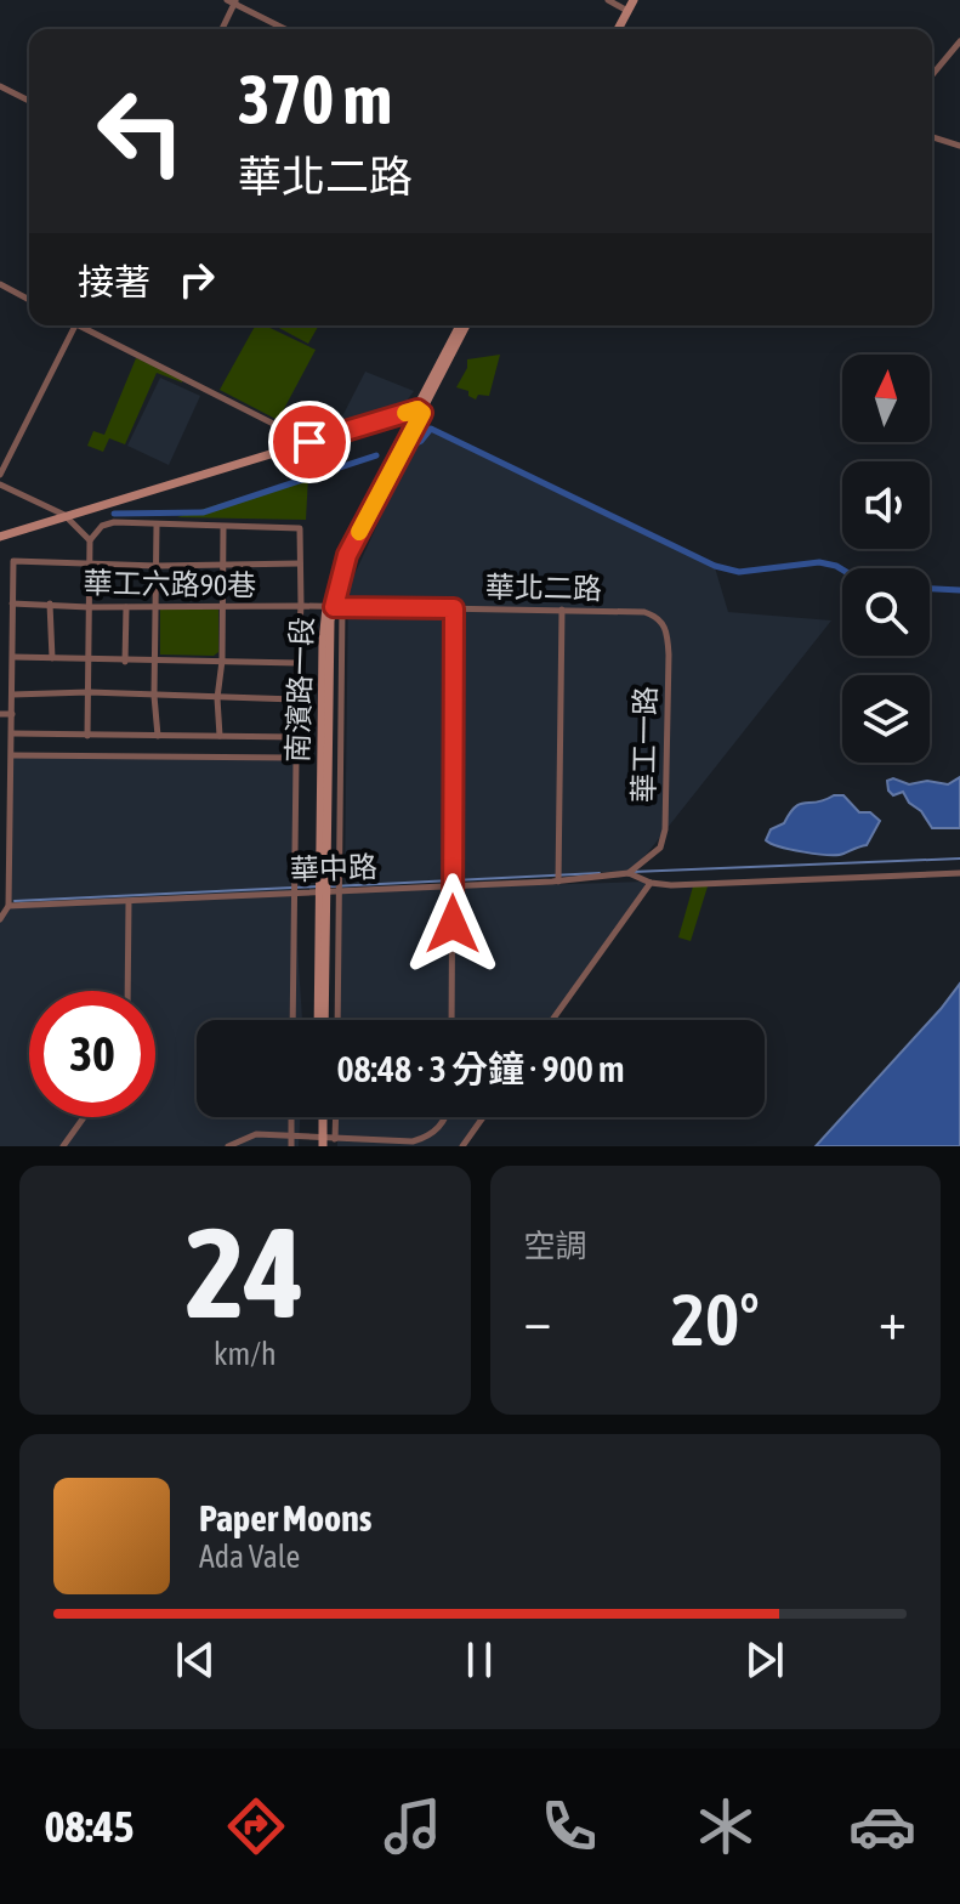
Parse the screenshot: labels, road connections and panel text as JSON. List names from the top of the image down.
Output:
{
  "streets": {
    "main road": ["南濱路一段"],
    "street": [
      "華工六路90巷",
      "華北二路",
      "華工一路",
      "華中路"
    ]
  },
  "crossings": [
    ["華工六路90巷", "華北二路"],
    ["華工六路90巷", "南濱路一段"],
    ["華北二路", "南濱路一段"],
    ["華北二路", "華工一路"],
    ["南濱路一段", "華中路"],
    ["華工一路", "華中路"]
  ],
  "north": "top",
  "page": {
    "turn": ["370 m", "華北二路"],
    "then": "接著",
    "limit": "30",
    "trip": "08:48 · 3 分鐘 · 900 m",
    "tile": [
      ["24", "km/h"],
      "空調"
    ],
    "heat": ["−", "20°", "+"],
    "song": ["Paper Moons", "Ada Vale"],
    "tabs": "08:45"
  }
}
